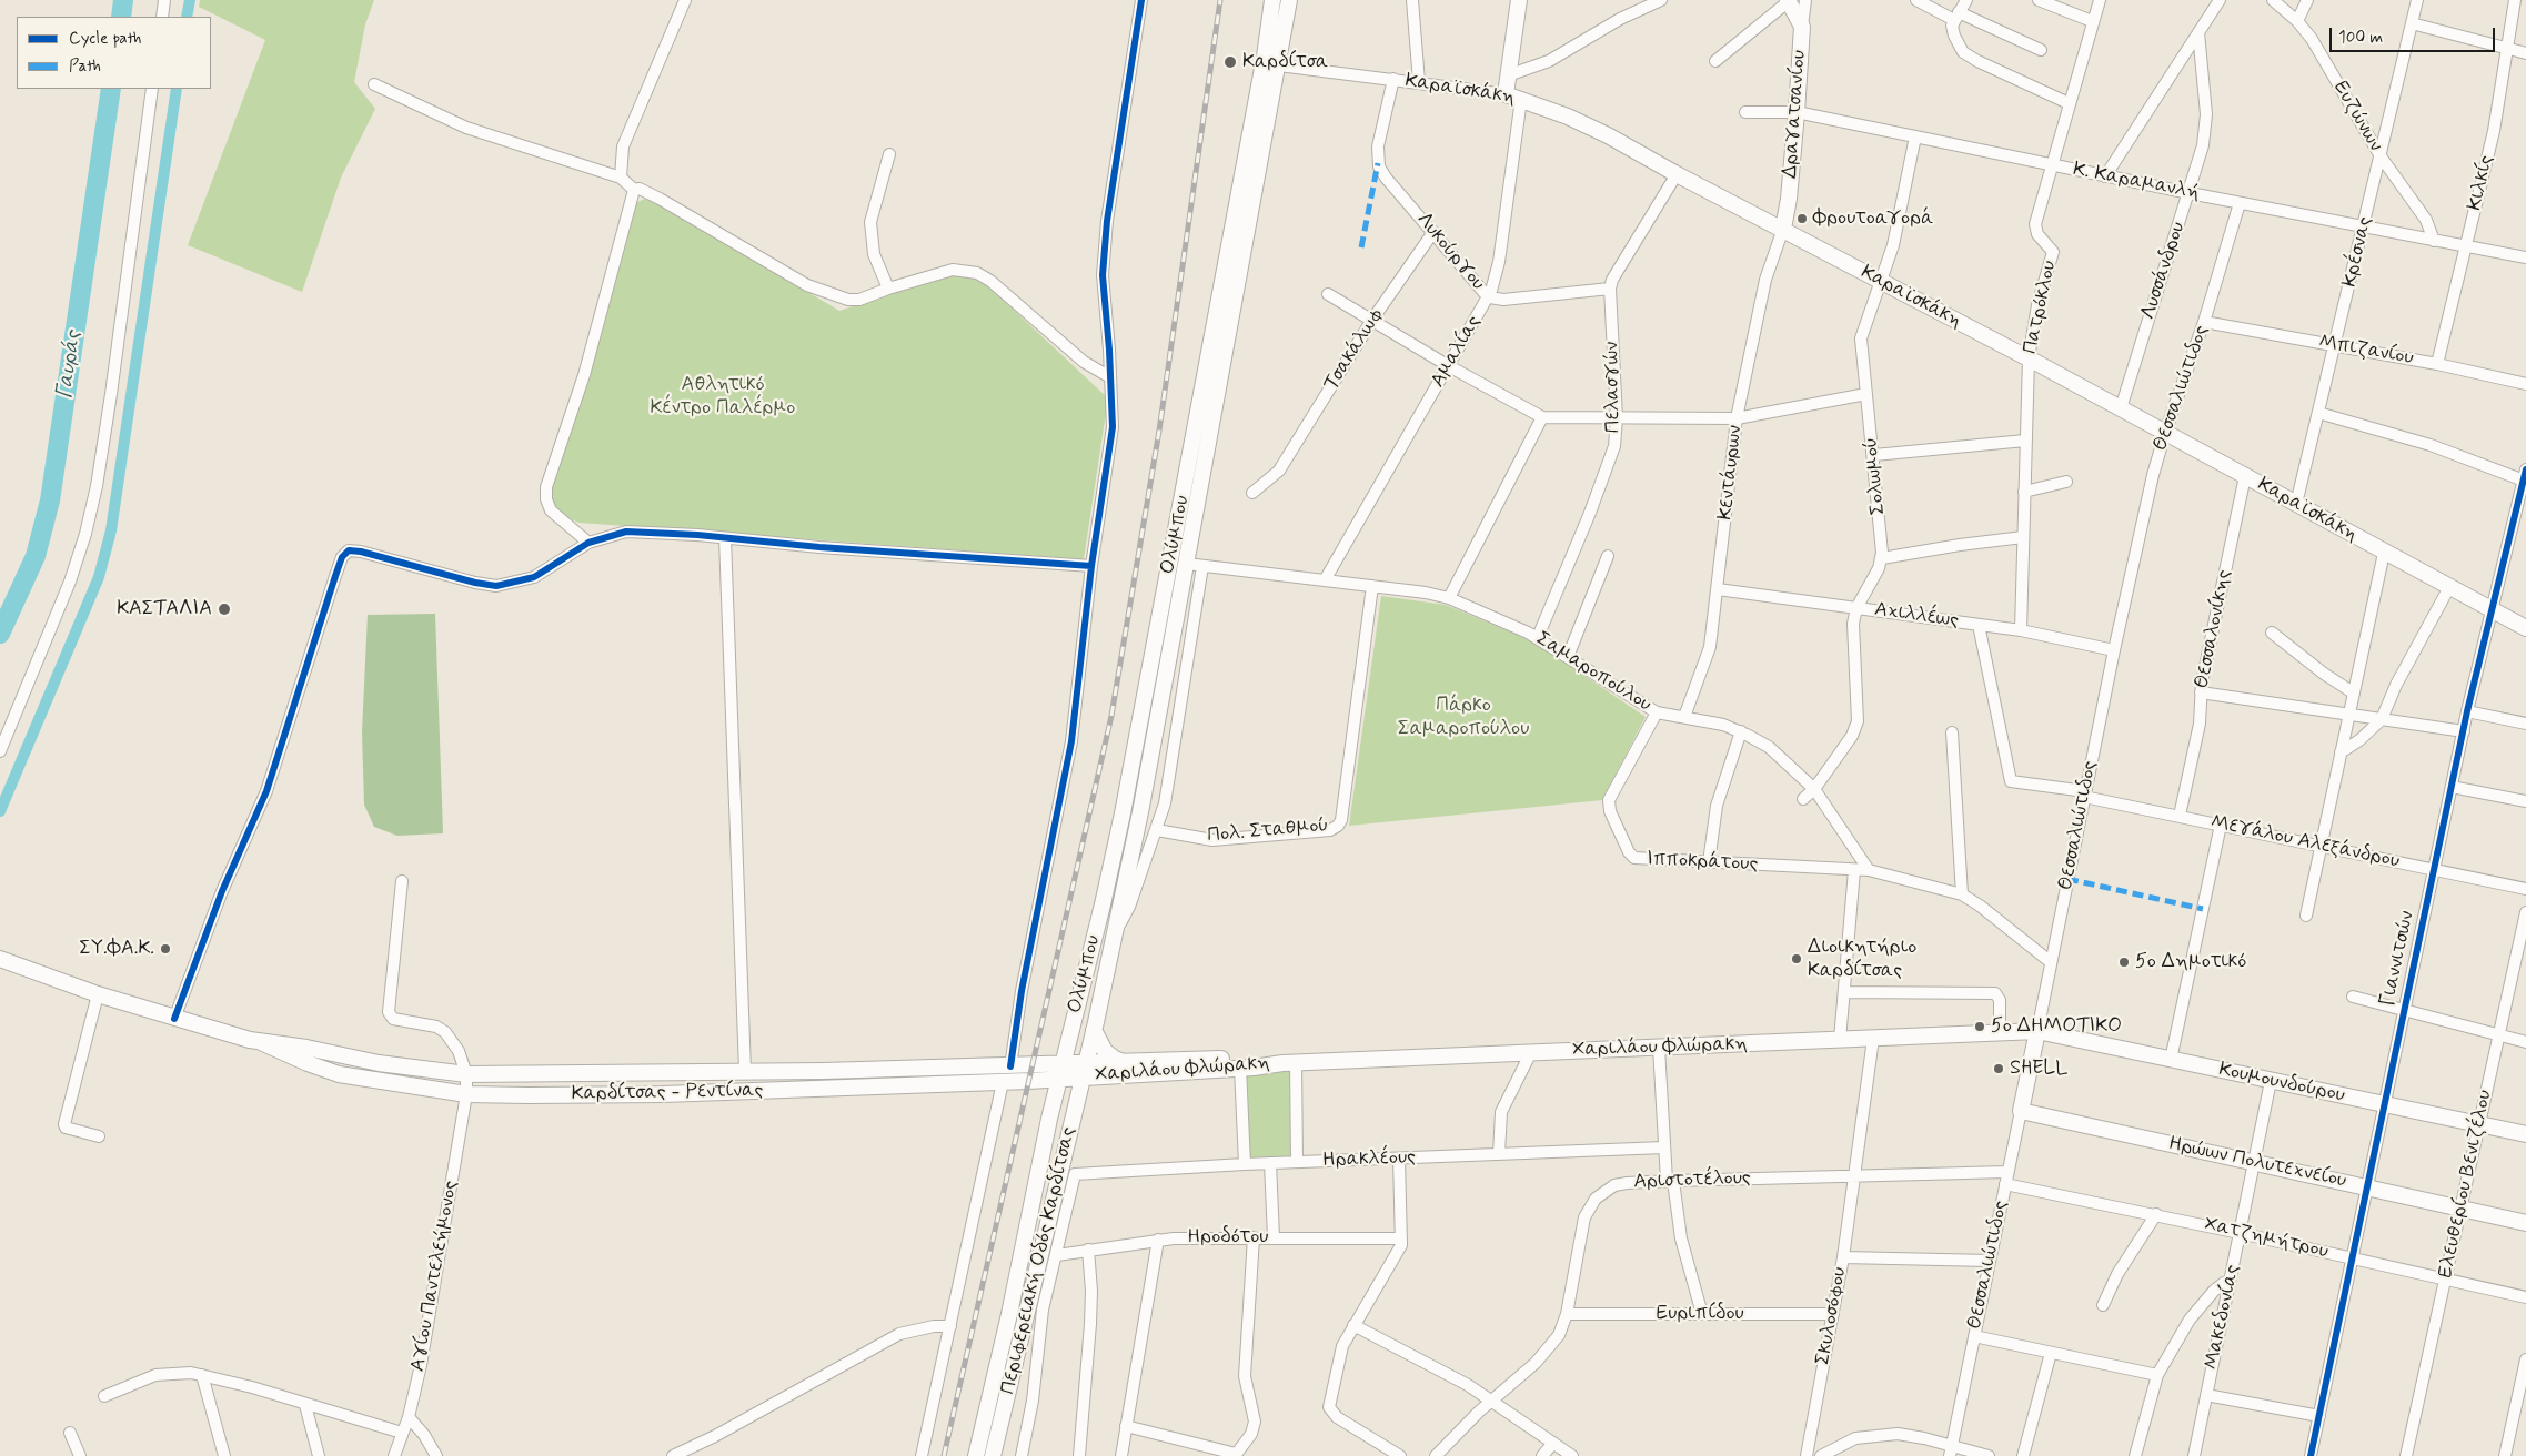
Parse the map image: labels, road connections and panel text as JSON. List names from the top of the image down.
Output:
{
  "streets": {
    "main road": [
      "Καραϊσκάκη",
      "Δραγατσανίου",
      "Θεσσαλιώτιδος",
      "Ολύμπου",
      "Χαριλάου Φλώρακη",
      "Κουμουνδούρου",
      "Καρδίτσας - Ρεντίνας",
      "Ηρώων Πολυτεχνείου",
      "Περιφερειακή Οδός Καρδίτσας"
    ],
    "street": [
      "Ευζώνων",
      "Κ. Καραμανλή",
      "Κιλκίς",
      "Λυκούργου",
      "Κρέσνας",
      "Λυσσάνδρου",
      "Πατρόκλου",
      "Τσακάλωφ",
      "Μπιζανίου",
      "Αμαλίας",
      "Πελασγών",
      "Κεντάυρων",
      "Σολωμού",
      "Αχιλλέως",
      "Θεσσαλονίκης",
      "Σαμαροπούλου",
      "Πολ. Σταθμού",
      "Μεγάλου Αλεξάνδρου",
      "Ιπποκράτους",
      "Γιαννιτσών",
      "Ηρακλέους",
      "Αριστοτέλους",
      "Ελευθερίου Βενιζέλου",
      "Ηροδότου",
      "Χατζημήτρου",
      "Αγίου Παντελεήμονος",
      "Ευριπίδου",
      "Σκυλοσόφου",
      "Μακεδονίας"
    ]
  },
  "crossings": [
    ["Καραϊσκάκη", "Δραγατσανίου"],
    ["Καραϊσκάκη", "Λυκούργου"],
    ["Καραϊσκάκη", "Κρέσνας"],
    ["Καραϊσκάκη", "Λυσσάνδρου"],
    ["Καραϊσκάκη", "Πατρόκλου"],
    ["Καραϊσκάκη", "Αμαλίας"],
    ["Καραϊσκάκη", "Πελασγών"],
    ["Καραϊσκάκη", "Θεσσαλιώτιδος"],
    ["Καραϊσκάκη", "Κεντάυρων"],
    ["Καραϊσκάκη", "Σολωμού"],
    ["Καραϊσκάκη", "Ολύμπου"],
    ["Καραϊσκάκη", "Θεσσαλονίκης"],
    ["Καραϊσκάκη", "Γιαννιτσών"],
    ["Δραγατσανίου", "Κ. Καραμανλή"],
    ["Δραγατσανίου", "Κεντάυρων"],
    ["Ευζώνων", "Κ. Καραμανλή"],
    ["Ευζώνων", "Κρέσνας"],
    ["Κ. Καραμανλή", "Κιλκίς"],
    ["Κ. Καραμανλή", "Κρέσνας"],
    ["Κ. Καραμανλή", "Λυσσάνδρου"],
    ["Κ. Καραμανλή", "Πατρόκλου"],
    ["Κ. Καραμανλή", "Θεσσαλιώτιδος"],
    ["Κ. Καραμανλή", "Σολωμού"],
    ["Κιλκίς", "Μπιζανίου"],
    ["Λυκούργου", "Τσακάλωφ"],
    ["Λυκούργου", "Αμαλίας"],
    ["Λυκούργου", "Πελασγών"],
    ["Κρέσνας", "Μπιζανίου"],
    ["Πατρόκλου", "Αχιλλέως"],
    ["Μπιζανίου", "Θεσσαλιώτιδος"],
    ["Αμαλίας", "Σαμαροπούλου"],
    ["Πελασγών", "Σαμαροπούλου"],
    ["Θεσσαλιώτιδος", "Αχιλλέως"],
    ["Θεσσαλιώτιδος", "Μεγάλου Αλεξάνδρου"],
    ["Θεσσαλιώτιδος", "Χαριλάου Φλώρακη"],
    ["Θεσσαλιώτιδος", "Κουμουνδούρου"],
    ["Θεσσαλιώτιδος", "Ηρώων Πολυτεχνείου"],
    ["Θεσσαλιώτιδος", "Αριστοτέλους"],
    ["Θεσσαλιώτιδος", "Χατζημήτρου"],
    ["Κεντάυρων", "Αχιλλέως"],
    ["Κεντάυρων", "Σαμαροπούλου"],
    ["Ολύμπου", "Σαμαροπούλου"],
    ["Ολύμπου", "Χαριλάου Φλώρακη"],
    ["Ολύμπου", "Καρδίτσας - Ρεντίνας"],
    ["Ολύμπου", "Περιφερειακή Οδός Καρδίτσας"],
    ["Αχιλλέως", "Μεγάλου Αλεξάνδρου"],
    ["Θεσσαλονίκης", "Μεγάλου Αλεξάνδρου"],
    ["Σαμαροπούλου", "Πολ. Σταθμού"],
    ["Σαμαροπούλου", "Ιπποκράτους"],
    ["Μεγάλου Αλεξάνδρου", "Γιαννιτσών"],
    ["Γιαννιτσών", "Κουμουνδούρου"],
    ["Γιαννιτσών", "Ηρώων Πολυτεχνείου"],
    ["Γιαννιτσών", "Χατζημήτρου"],
    ["Χαριλάου Φλώρακη", "Κουμουνδούρου"],
    ["Χαριλάου Φλώρακη", "Καρδίτσας - Ρεντίνας"],
    ["Χαριλάου Φλώρακη", "Περιφερειακή Οδός Καρδίτσας"],
    ["Χαριλάου Φλώρακη", "Σκυλοσόφου"],
    ["Κουμουνδούρου", "Ελευθερίου Βενιζέλου"],
    ["Κουμουνδούρου", "Μακεδονίας"],
    ["Καρδίτσας - Ρεντίνας", "Περιφερειακή Οδός Καρδίτσας"],
    ["Καρδίτσας - Ρεντίνας", "Αγίου Παντελεήμονος"],
    ["Ηρακλέους", "Ηροδότου"],
    ["Ηρώων Πολυτεχνείου", "Ελευθερίου Βενιζέλου"],
    ["Ηρώων Πολυτεχνείου", "Μακεδονίας"],
    ["Αριστοτέλους", "Ευριπίδου"],
    ["Αριστοτέλους", "Σκυλοσόφου"],
    ["Ελευθερίου Βενιζέλου", "Χατζημήτρου"],
    ["Χατζημήτρου", "Μακεδονίας"],
    ["Ευριπίδου", "Σκυλοσόφου"]
  ],
  "water": ["Γαυράς"],
  "parks": ["Αθλητικό Κέντρο Παλέρμο", "Πάρκο Σαμαροπούλου"],
  "places": [
    "Καρδίτσα",
    "Φρουτοαγορά",
    "ΚΑΣΤΑΛΙΑ",
    "ΣΥ.ΦΑ.Κ.",
    "Διοικητήριο Καρδίτσας",
    "5ο Δημοτικό",
    "5ο ΔΗΜΟΤΙΚΟ",
    "SHELL"
  ],
  "legend": ["Cycle path", "Path"],
  "scale_bar": "100 m"
}
